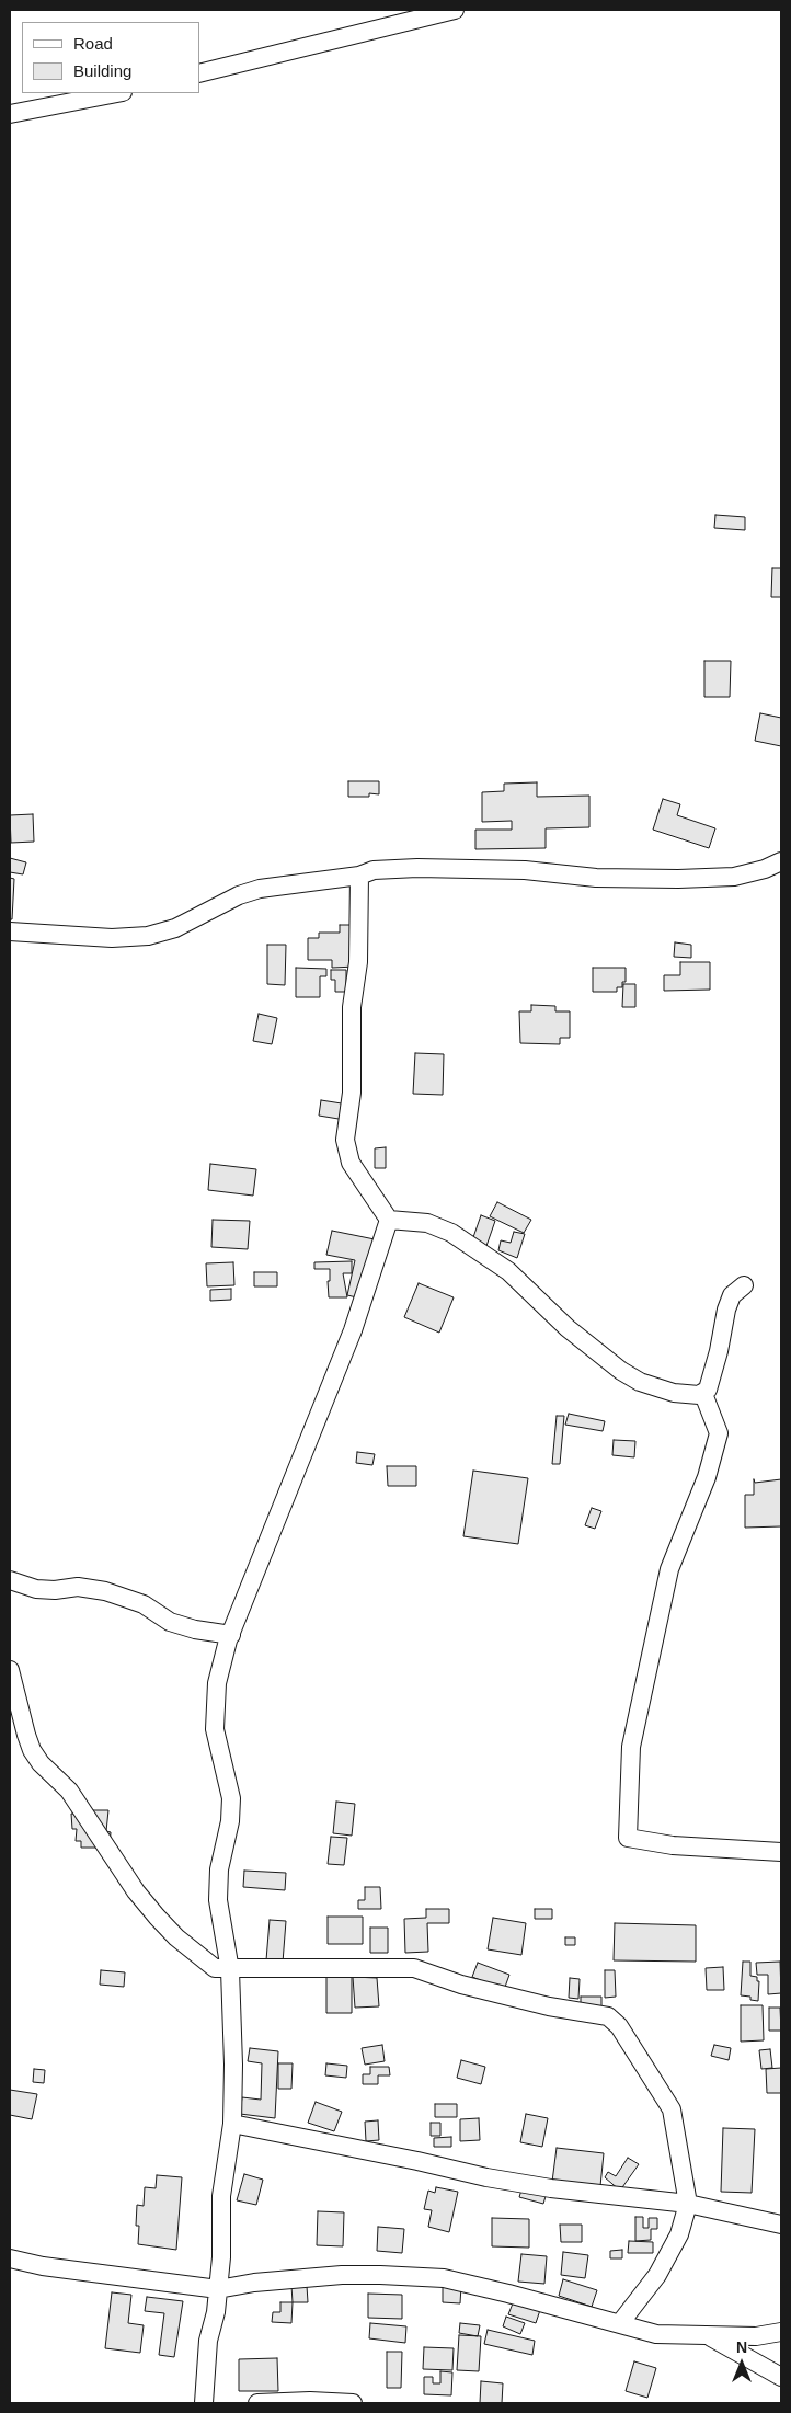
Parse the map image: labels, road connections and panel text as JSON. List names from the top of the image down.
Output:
{
  "legend": ["Road", "Building"],
  "north": "top"
}
